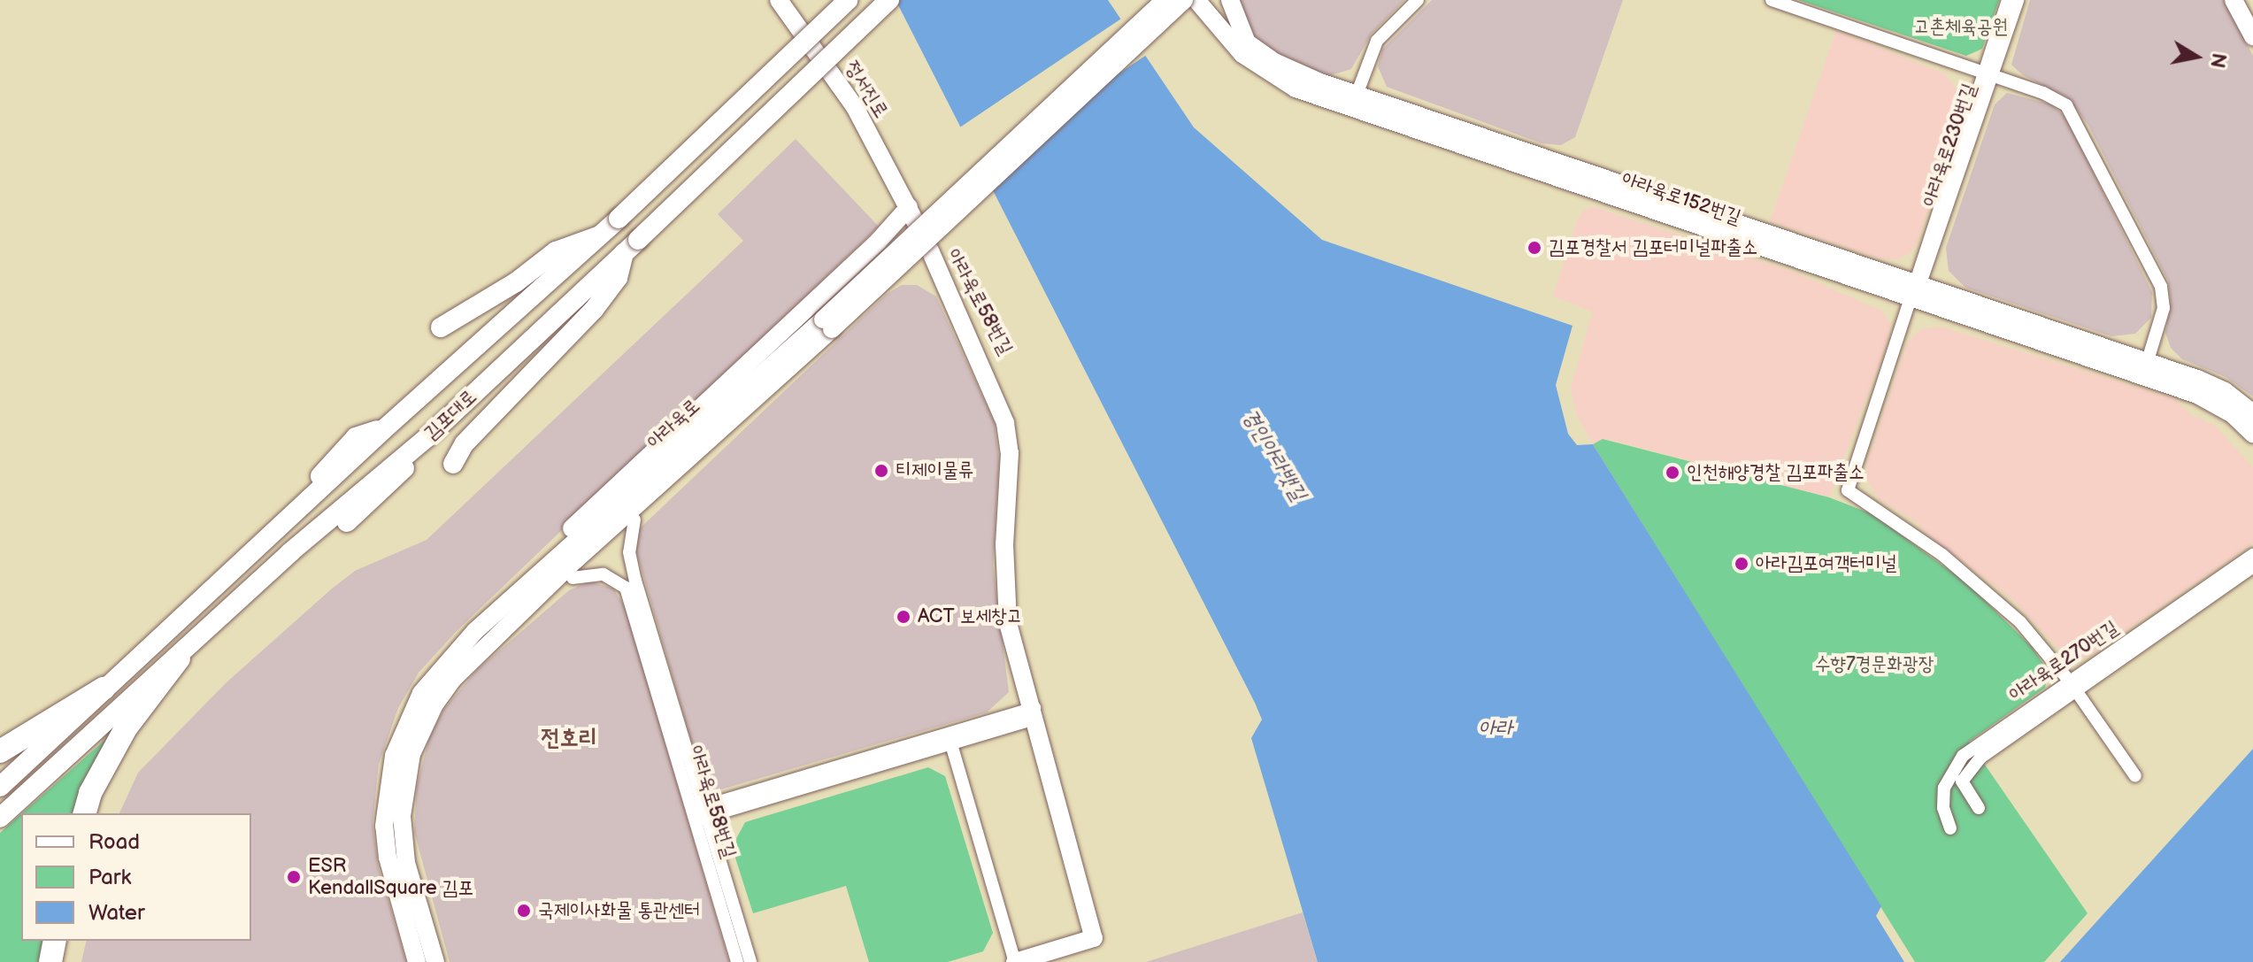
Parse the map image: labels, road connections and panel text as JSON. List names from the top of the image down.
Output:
{
  "streets": {
    "main road": ["김포대로"],
    "street": [
      "정서진로",
      "아라육로230번길",
      "아라육로152번길",
      "아라육로58번길",
      "아라육로",
      "아라육로270번길"
    ]
  },
  "crossings": [
    ["정서진로", "아라육로58번길"],
    ["아라육로230번길", "아라육로152번길"],
    ["아라육로230번길", "아라육로270번길"]
  ],
  "districts": ["전호리"],
  "water": ["경인아라뱃길", "아라"],
  "parks": ["고촌체육공원", "수향7경문화광장"],
  "places": [
    "김포경찰서 김포터미널파출소",
    "티제이물류",
    "인천해양경찰 김포파출소",
    "아라김포여객터미널",
    "ACT 보세창고",
    "ESR KendallSquare 김포",
    "국제이사화물 통관센터"
  ],
  "legend": ["Road", "Park", "Water"],
  "north": "right"
}
